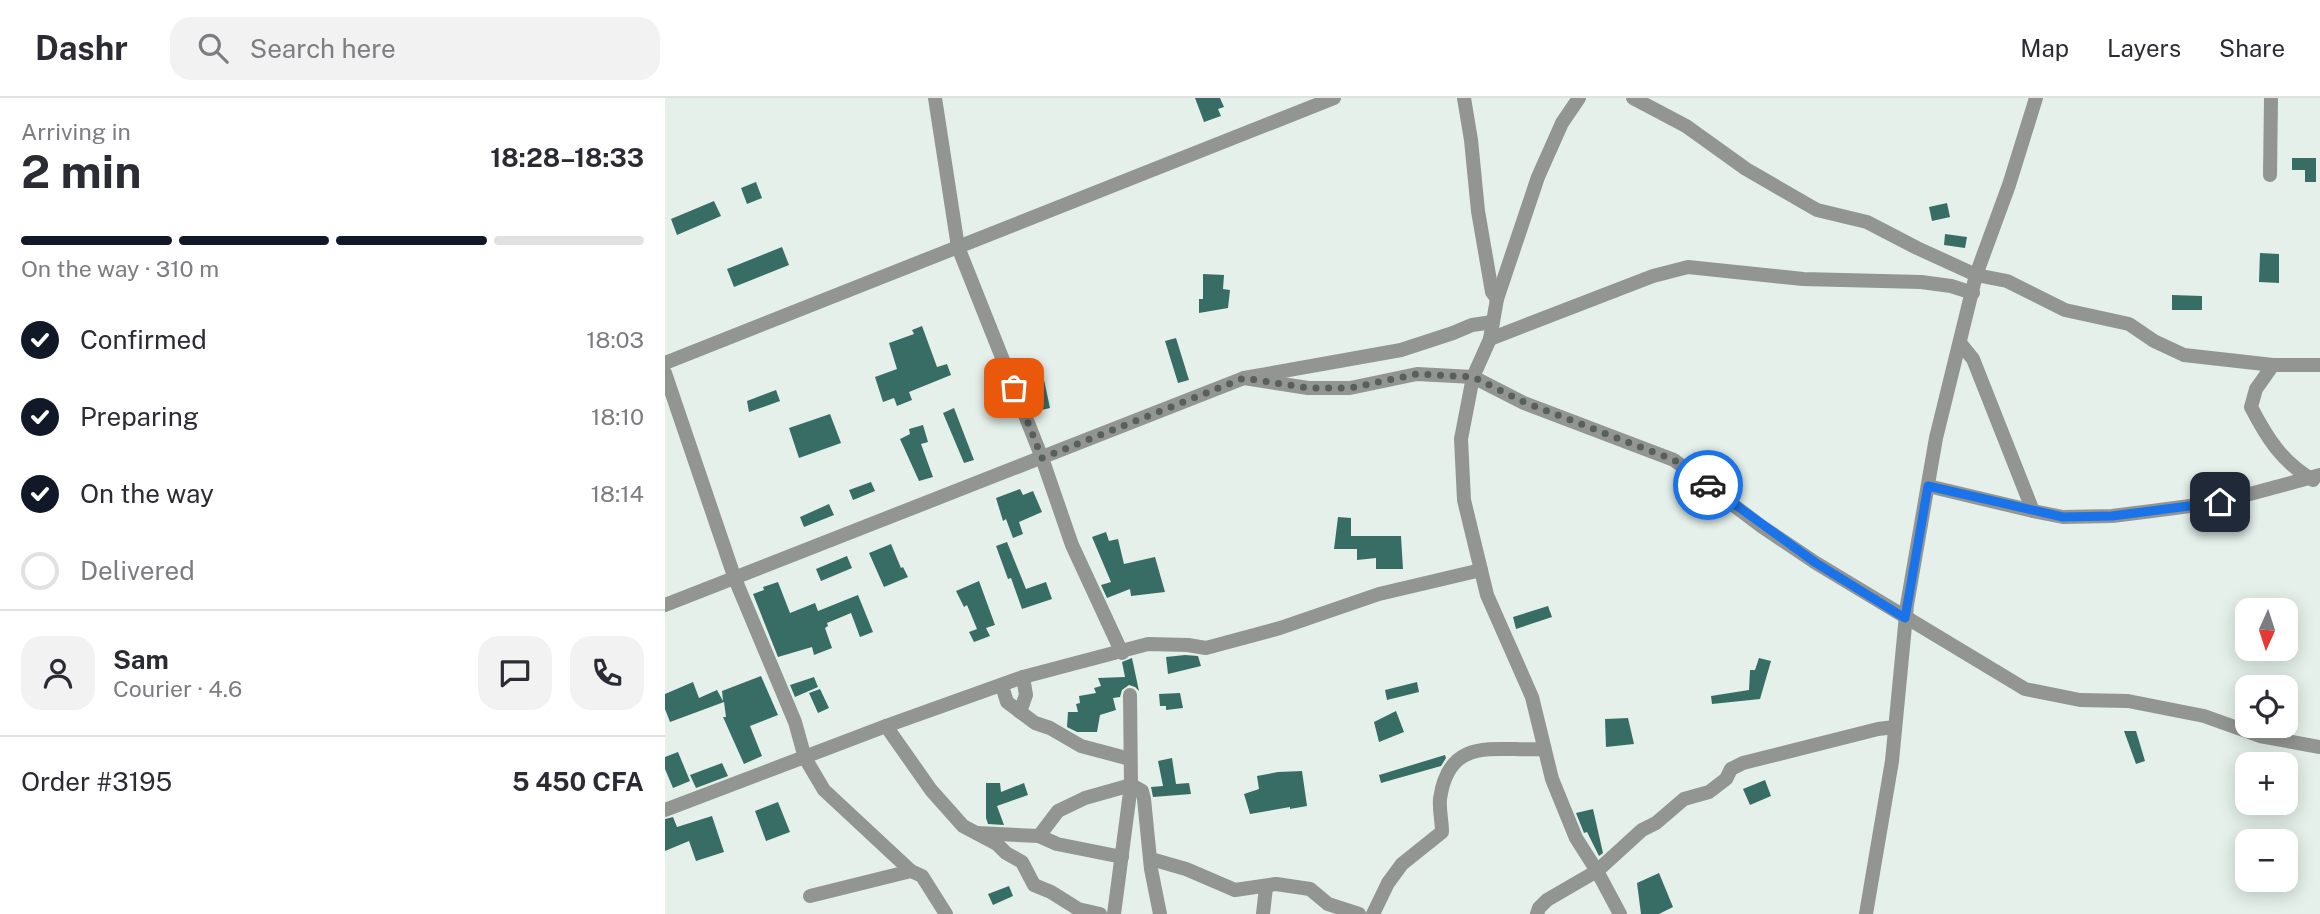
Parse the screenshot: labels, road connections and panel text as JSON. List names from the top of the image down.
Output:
{
  "north": "bottom",
  "page": {
    "header": "Dashr",
    "search": "Search here",
    "nav": ["Map", "Layers", "Share"],
    "heading": ["2 min", "Arriving in", "18:28–18:33"],
    "panel": [
      "Sam",
      "Courier · 4.6",
      "Order #3195",
      "5 450 CFA"
    ],
    "bar": "On the way · 310 m",
    "list": [
      ["Confirmed", "18:03"],
      ["Preparing", "18:10"],
      ["On the way", "18:14"],
      "Delivered"
    ],
    "map_buttons": ["+", "−"]
  }
}
